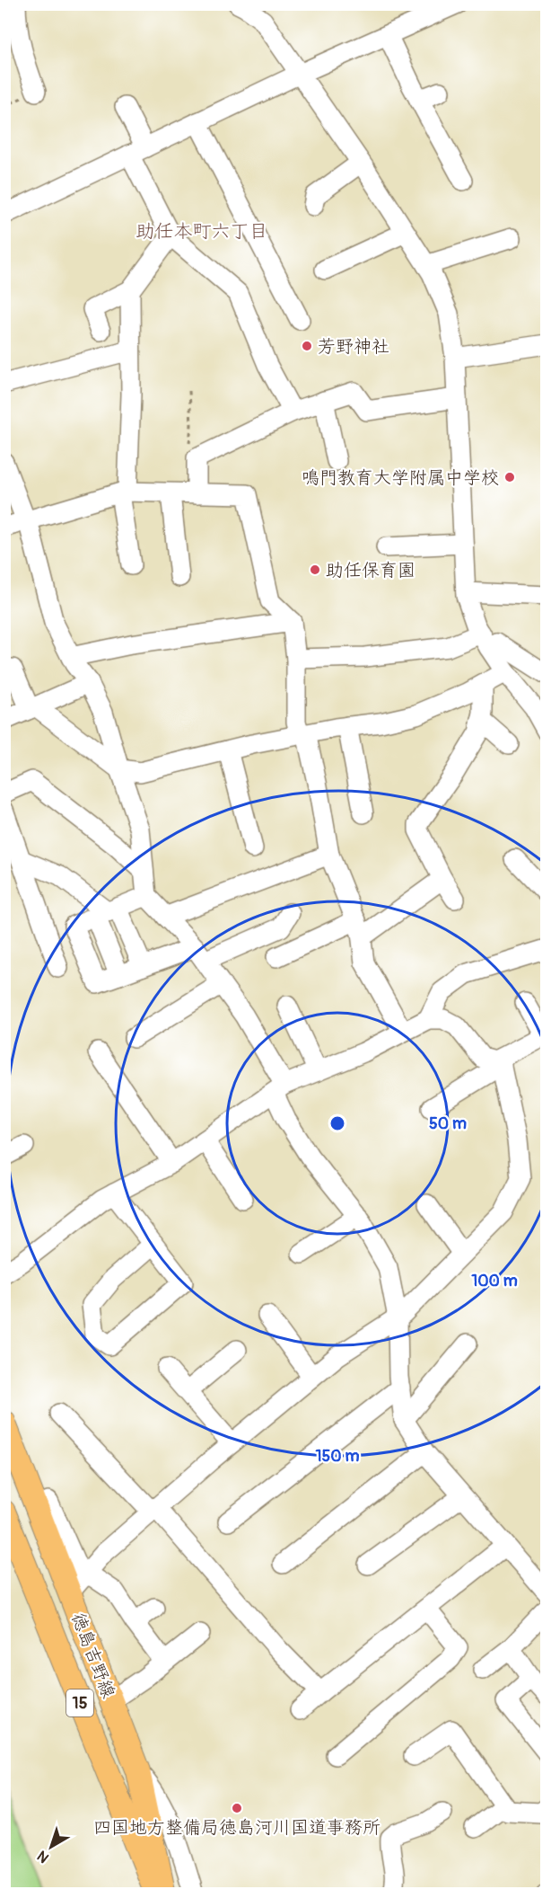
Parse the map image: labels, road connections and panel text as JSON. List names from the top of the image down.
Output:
{
  "streets": {
    "main road": ["徳島吉野線", "15"]
  },
  "districts": ["助任本町六丁目"],
  "places": [
    "芳野神社",
    "鳴門教育大学附属中学校",
    "助任保育園",
    "四国地方整備局徳島河川国道事務所"
  ],
  "north": "bottom left",
  "rings": ["50 m", "100 m", "150 m"]
}
